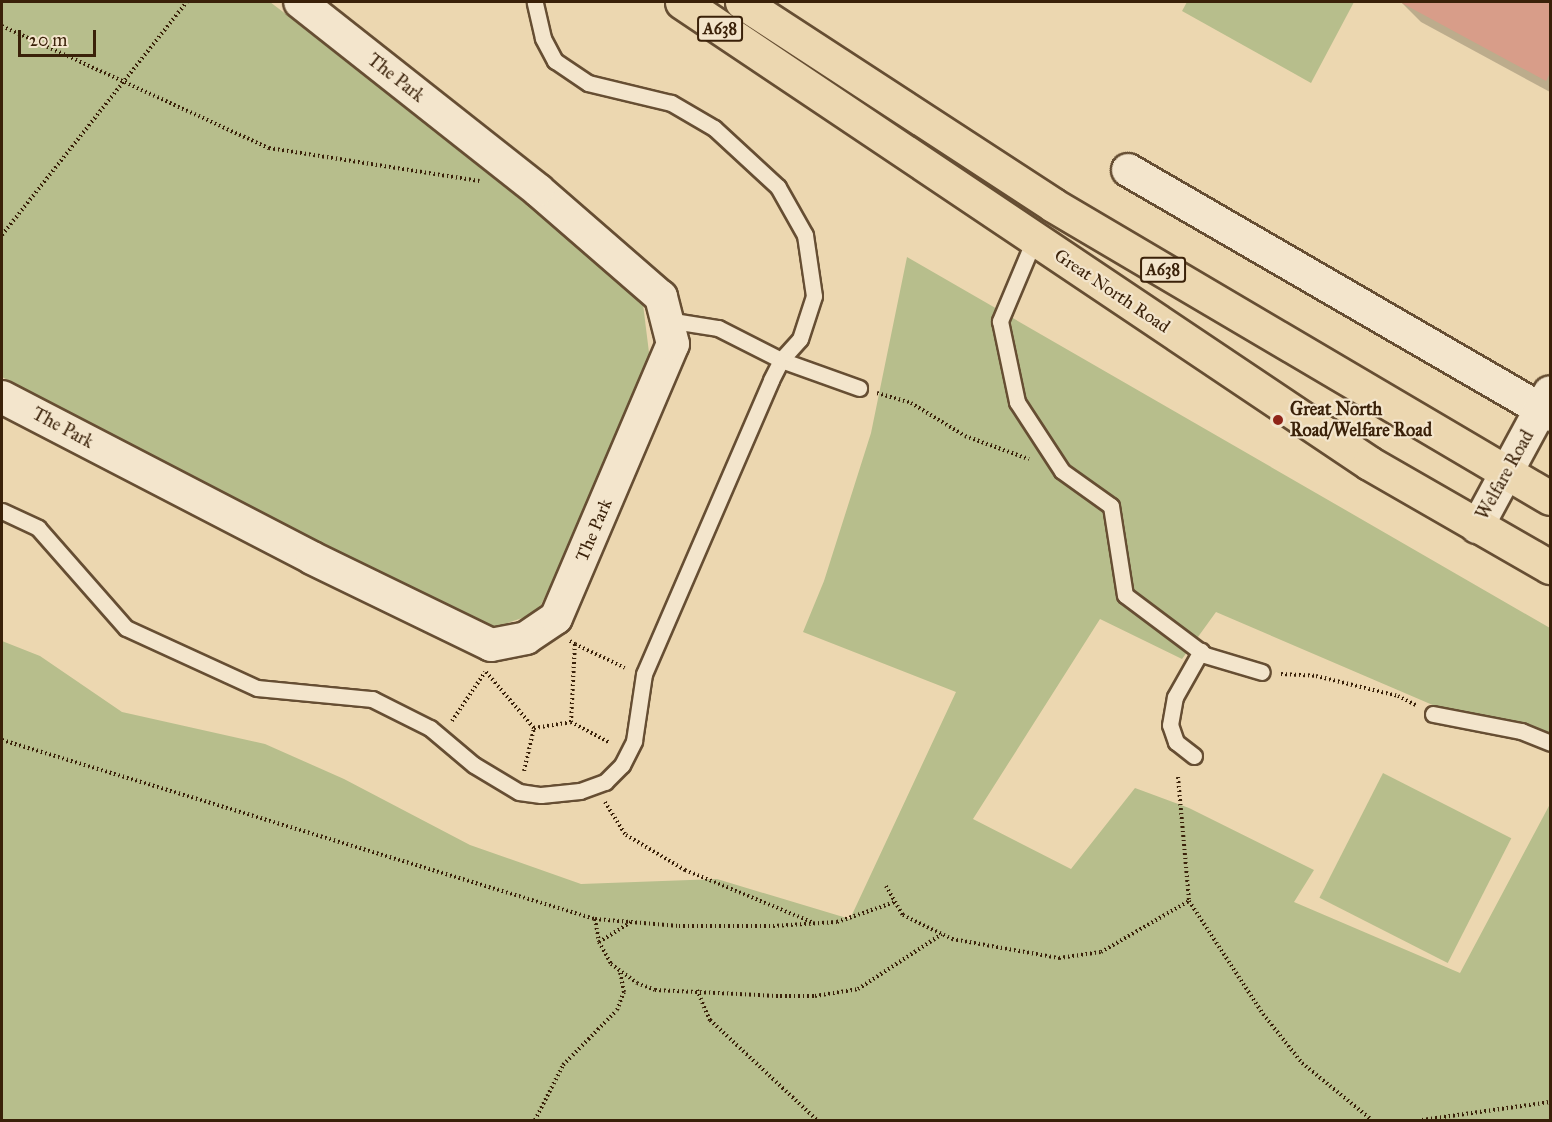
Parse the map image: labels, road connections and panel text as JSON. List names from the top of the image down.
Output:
{
  "streets": {
    "highway": ["A638", "Great North Road"],
    "street": ["The Park", "Welfare Road"]
  },
  "crossings": [
    ["A638", "Welfare Road"],
    ["Great North Road", "Welfare Road"]
  ],
  "places": ["Great North Road/Welfare Road"],
  "scale_bar": "20 m"
}
